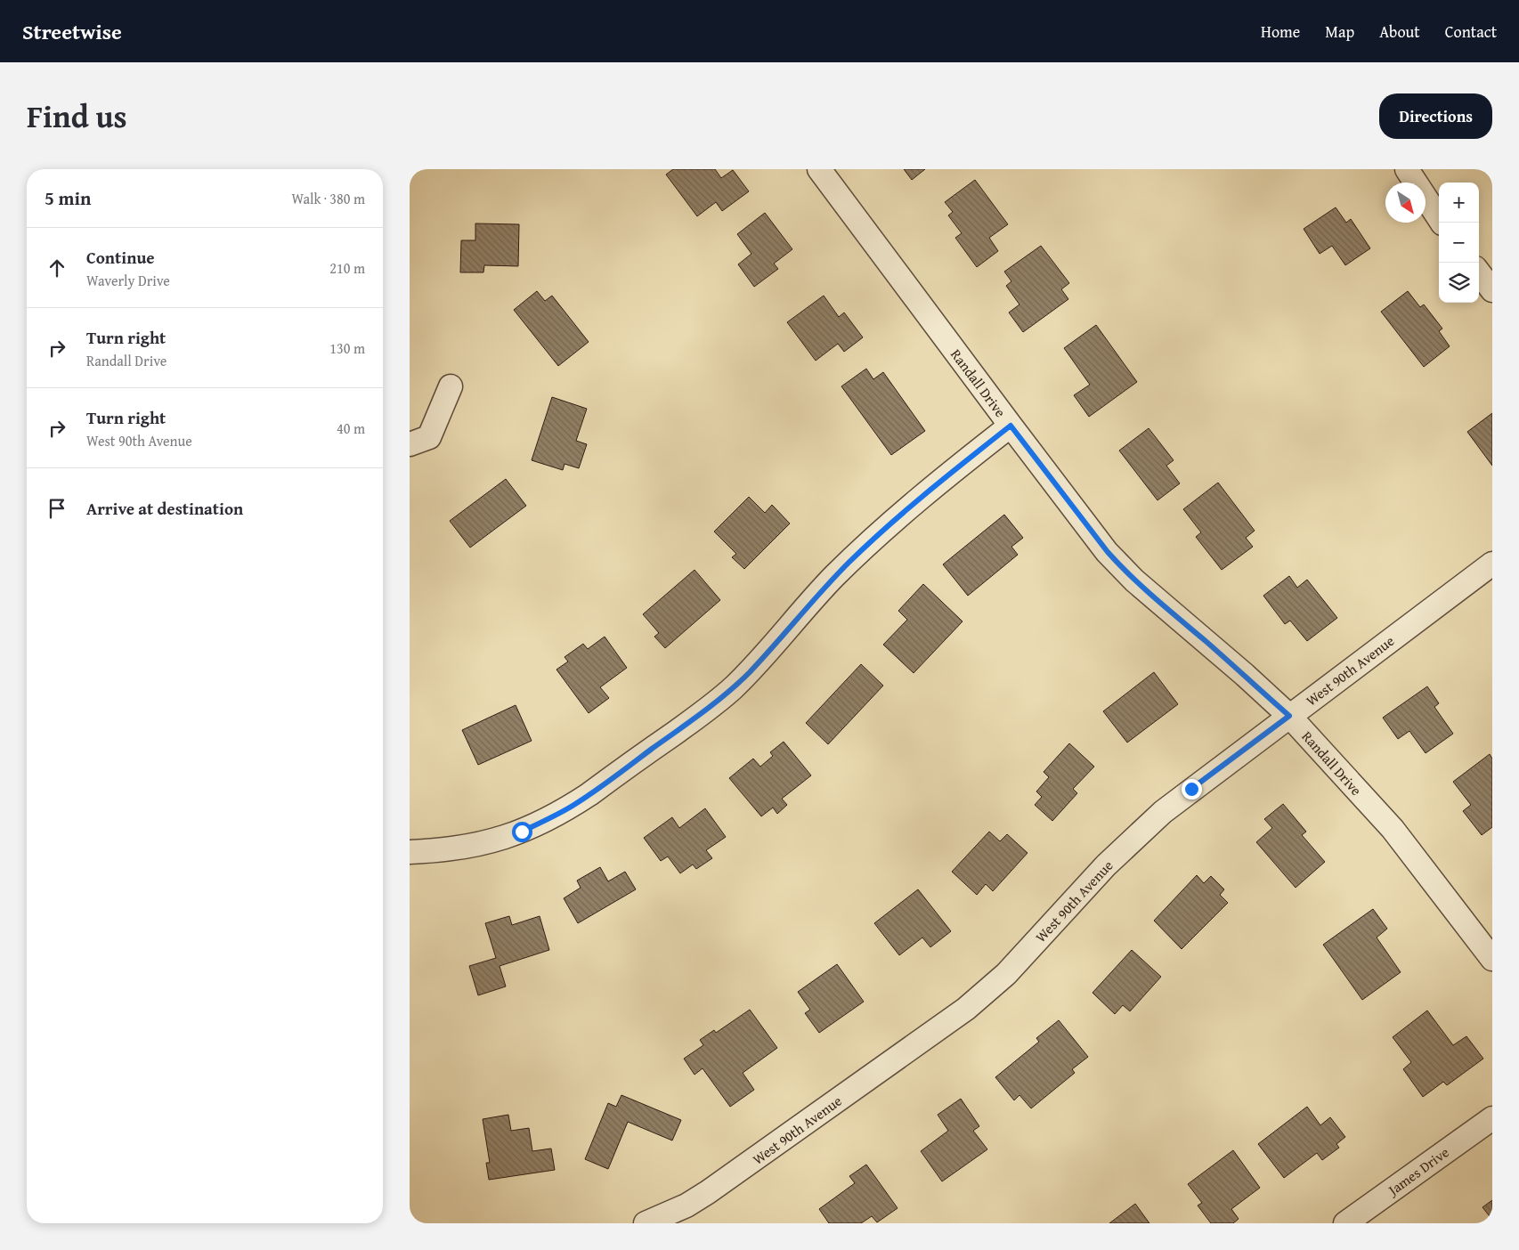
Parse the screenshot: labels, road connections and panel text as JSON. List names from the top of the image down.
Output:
{
  "streets": {
    "street": ["Randall Drive", "West 90th Avenue", "James Drive"]
  },
  "crossings": [
    ["Randall Drive", "West 90th Avenue"]
  ],
  "north": "bottom right",
  "page": {
    "header": "Streetwise",
    "nav": [
      "Home",
      "Map",
      "About",
      "Contact"
    ],
    "title": "Find us",
    "buttons": "Directions",
    "heading": ["5 min", "Walk · 380 m"],
    "map_buttons": ["+", "−"],
    "list": [
      ["Continue", "Waverly Drive", "210 m"],
      ["Turn right", "Randall Drive", "130 m"],
      ["Turn right", "West 90th Avenue", "40 m"],
      "Arrive at destination"
    ]
  }
}
